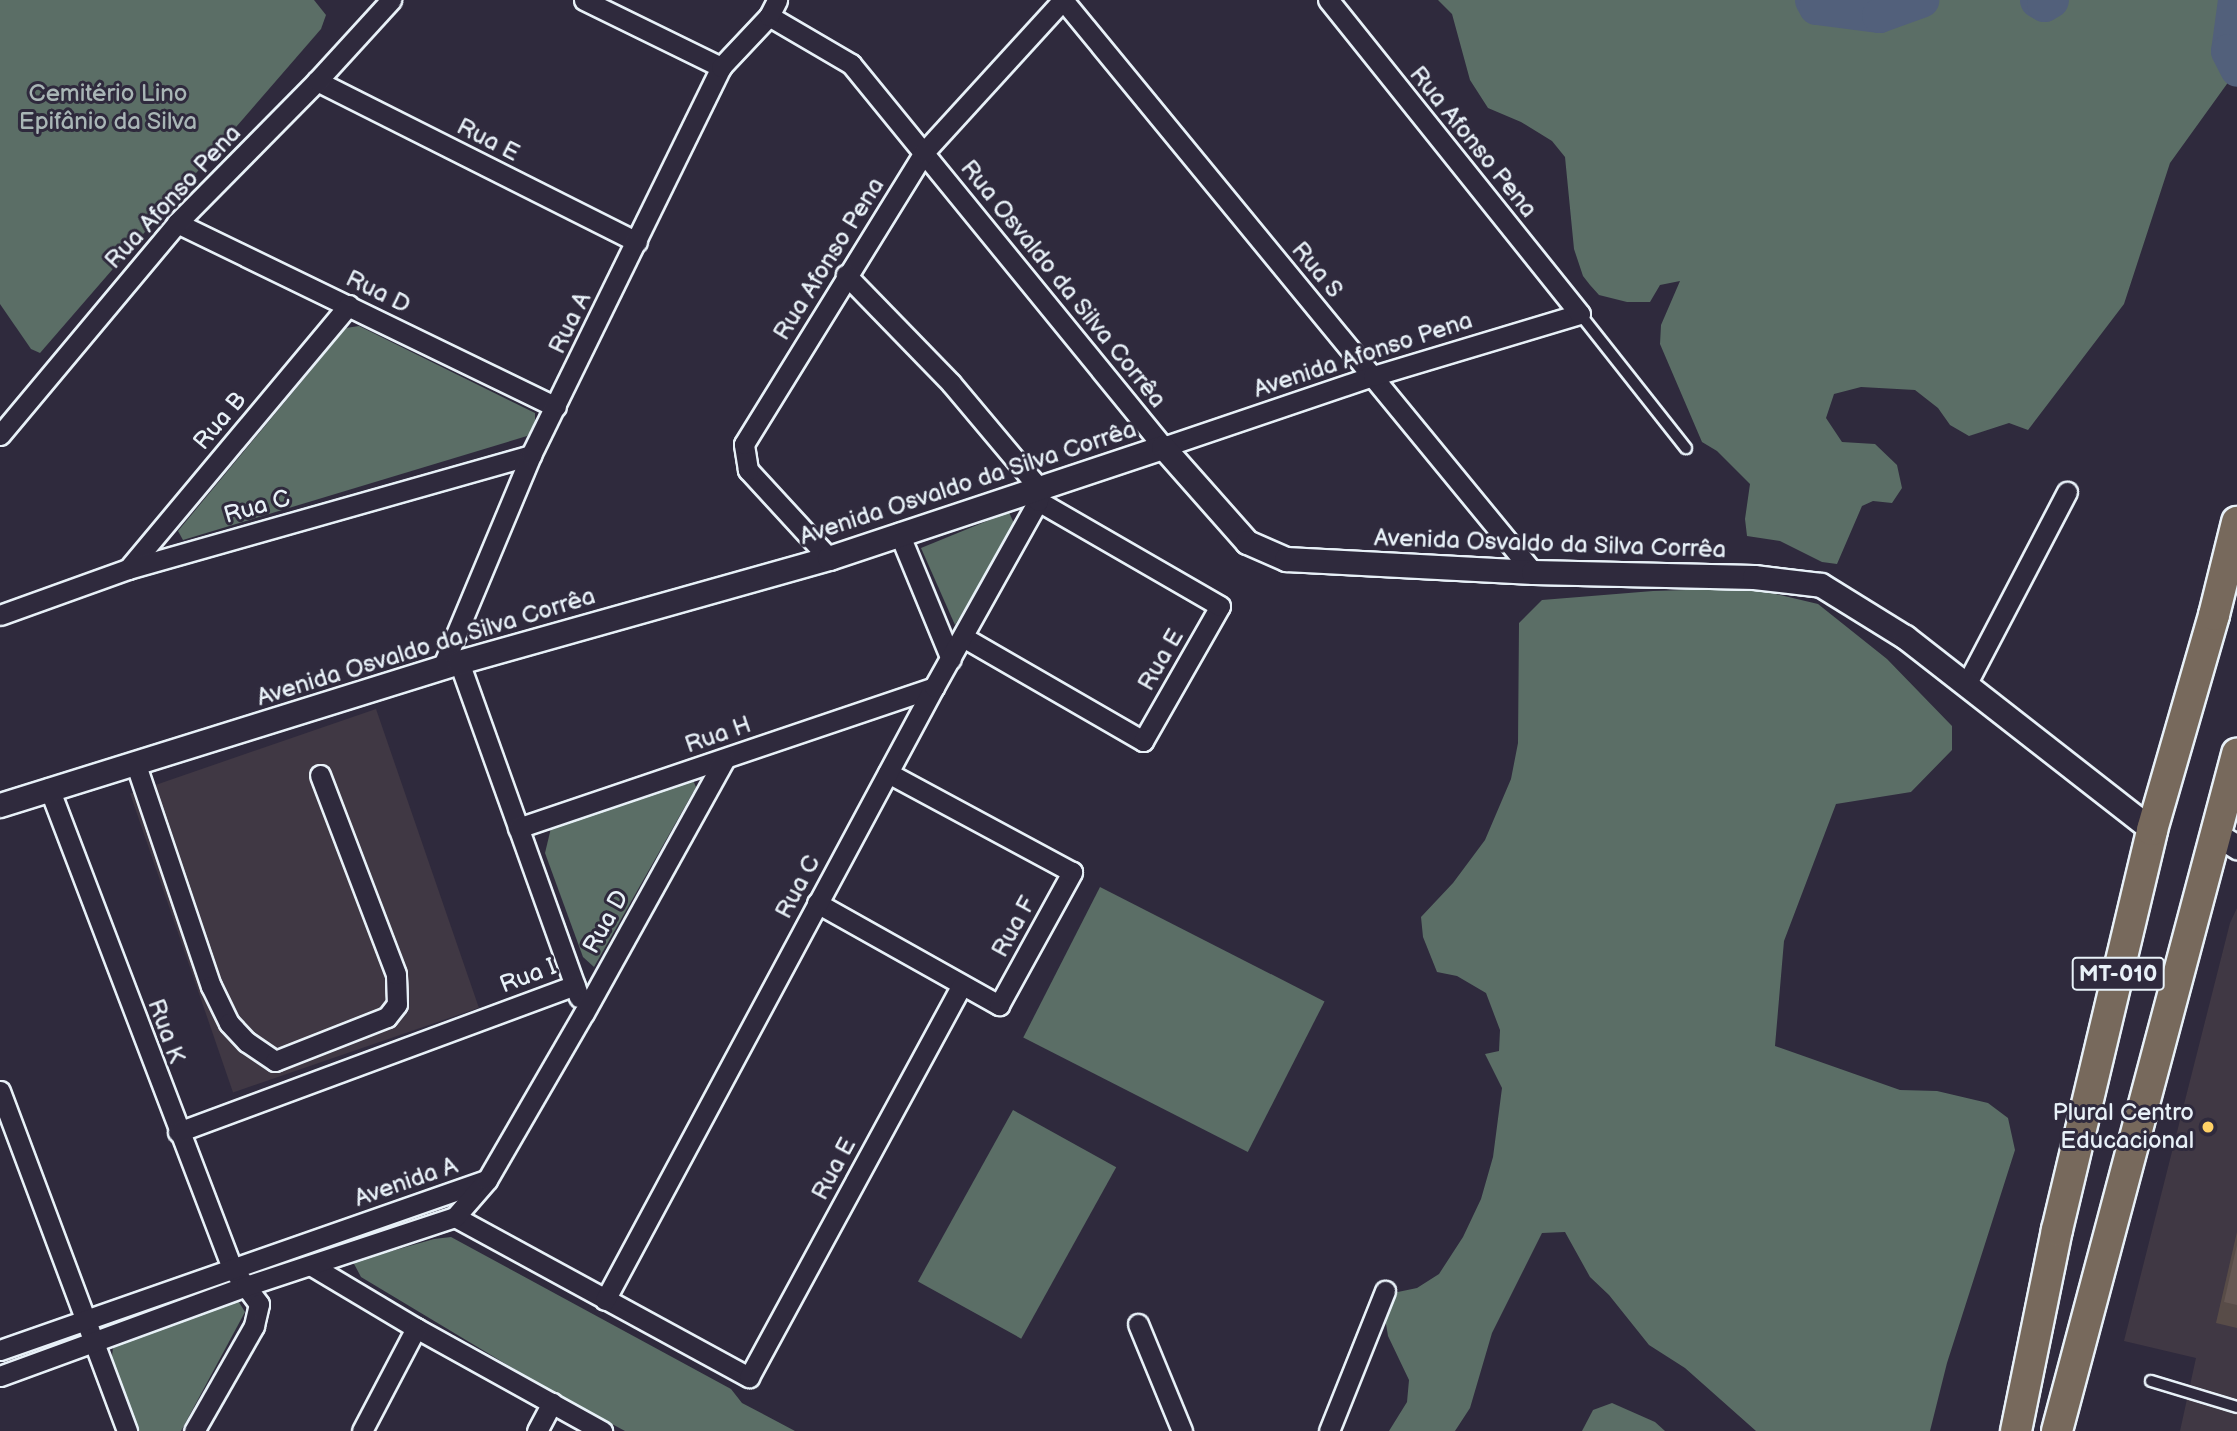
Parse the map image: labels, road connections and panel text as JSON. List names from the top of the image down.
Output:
{
  "streets": {
    "main road": ["MT-010"],
    "street": [
      "Rua E",
      "Rua Afonso Pena",
      "Rua S",
      "Rua Osvaldo da Silva Corrêa",
      "Rua D",
      "Rua A",
      "Avenida Afonso Pena",
      "Rua B",
      "Avenida Osvaldo da Silva Corrêa",
      "Rua C",
      "Rua H",
      "Rua F",
      "Rua I",
      "Rua K",
      "Avenida A"
    ]
  },
  "crossings": [
    ["Rua E", "Rua Afonso Pena"],
    ["Rua E", "Rua A"],
    ["Rua E", "Avenida Osvaldo da Silva Corrêa"],
    ["Rua E", "Rua C"],
    ["Rua E", "Rua F"],
    ["Rua Afonso Pena", "Rua S"],
    ["Rua Afonso Pena", "Rua Osvaldo da Silva Corrêa"],
    ["Rua Afonso Pena", "Rua D"],
    ["Rua Afonso Pena", "Rua A"],
    ["Rua Afonso Pena", "Avenida Afonso Pena"],
    ["Rua Afonso Pena", "Avenida Osvaldo da Silva Corrêa"],
    ["Rua S", "Avenida Afonso Pena"],
    ["Rua S", "Avenida Osvaldo da Silva Corrêa"],
    ["Rua Osvaldo da Silva Corrêa", "Rua A"],
    ["Rua Osvaldo da Silva Corrêa", "Avenida Afonso Pena"],
    ["Rua Osvaldo da Silva Corrêa", "Avenida Osvaldo da Silva Corrêa"],
    ["Rua D", "Rua A"],
    ["Rua D", "Rua B"],
    ["Rua D", "Rua H"],
    ["Rua D", "Avenida A"],
    ["Rua A", "Avenida Osvaldo da Silva Corrêa"],
    ["Rua A", "Rua C"],
    ["Rua A", "Rua I"],
    ["Avenida Afonso Pena", "Avenida Osvaldo da Silva Corrêa"],
    ["Rua B", "Rua C"],
    ["Avenida Osvaldo da Silva Corrêa", "Rua C"],
    ["Avenida Osvaldo da Silva Corrêa", "MT-010"],
    ["Avenida Osvaldo da Silva Corrêa", "Rua I"],
    ["Avenida Osvaldo da Silva Corrêa", "Rua K"],
    ["Rua C", "Rua H"],
    ["Rua C", "Rua F"],
    ["Rua H", "Rua I"],
    ["Rua I", "Rua K"],
    ["Rua K", "Avenida A"]
  ],
  "parks": ["Cemitério Lino Epifânio da Silva"],
  "places": ["Plural Centro Educacional"]
}
